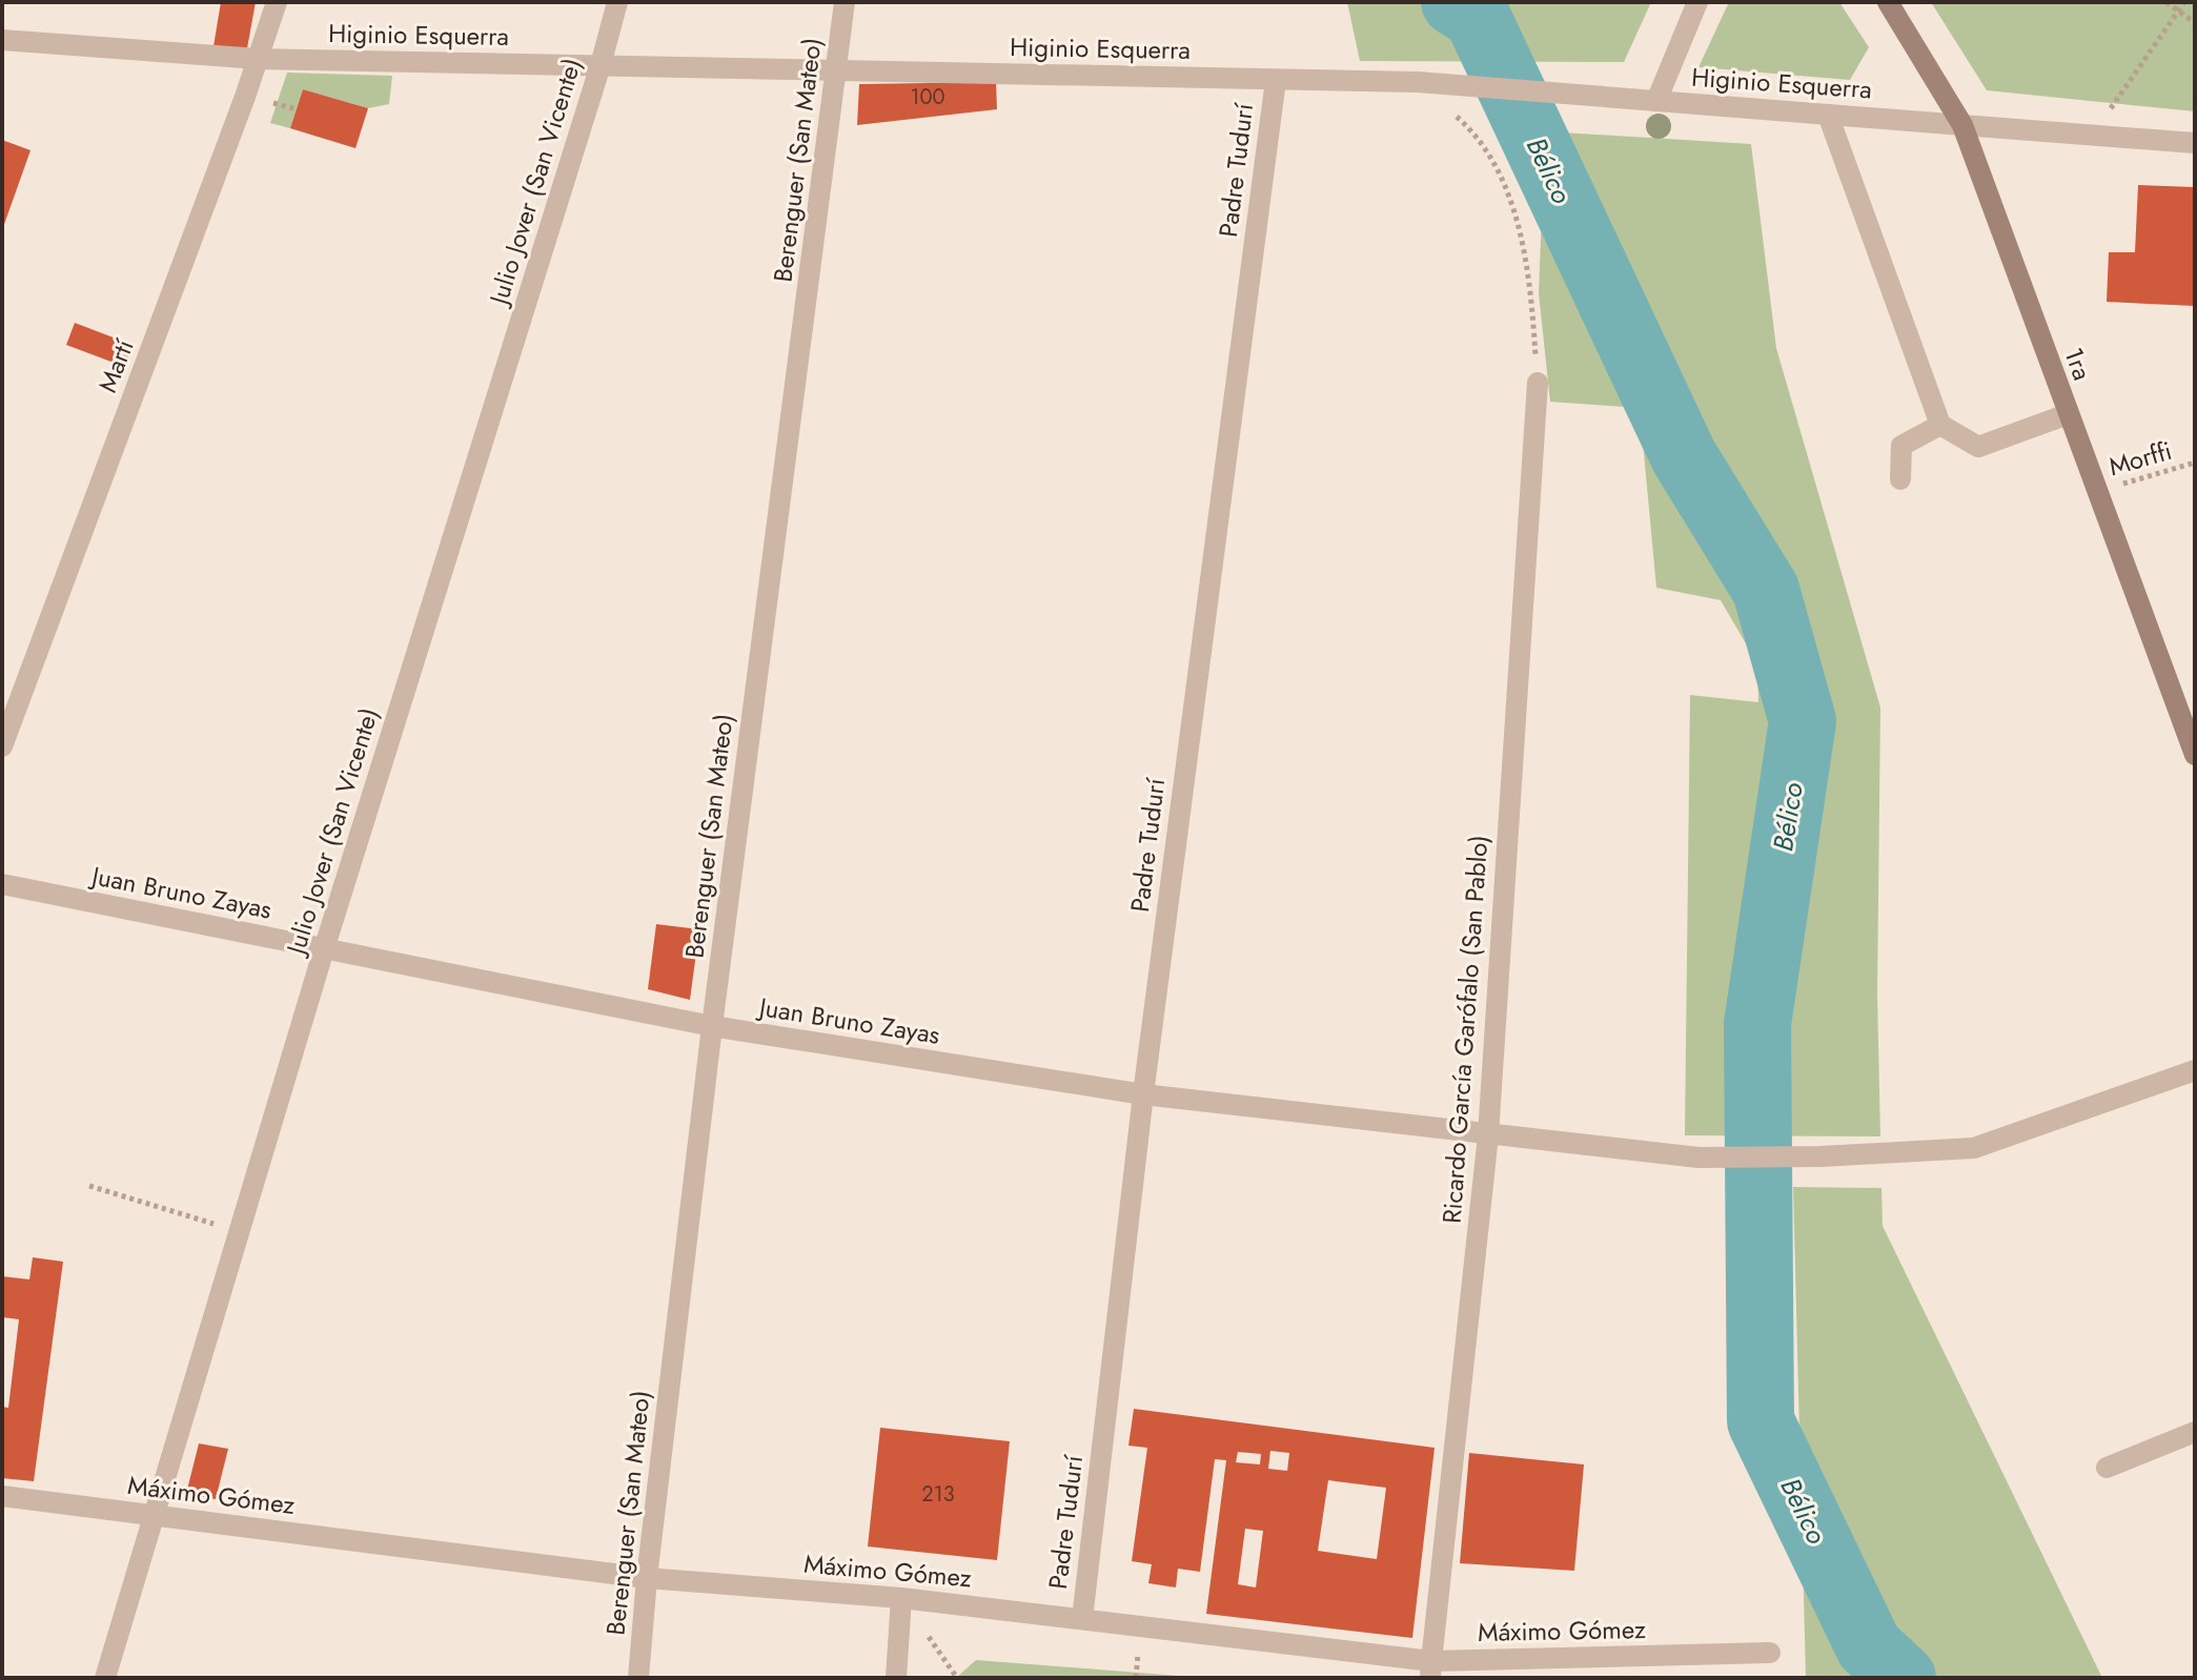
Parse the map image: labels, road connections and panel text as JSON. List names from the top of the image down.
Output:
{
  "streets": {
    "main road": ["1ra"],
    "street": [
      "Higinio Esquerra",
      "Berenguer (San Mateo)",
      "Padre Tudurí",
      "Julio Jover (San Vicente)",
      "Martí",
      "Juan Bruno Zayas",
      "Ricardo García Garófalo (San Pablo)",
      "Máximo Gómez"
    ],
    "path": ["Morffi"]
  },
  "crossings": [
    ["Higinio Esquerra", "Berenguer (San Mateo)"],
    ["Higinio Esquerra", "Padre Tudurí"],
    ["Higinio Esquerra", "Julio Jover (San Vicente)"],
    ["Higinio Esquerra", "1ra"],
    ["Higinio Esquerra", "Martí"],
    ["Berenguer (San Mateo)", "Juan Bruno Zayas"],
    ["Berenguer (San Mateo)", "Máximo Gómez"],
    ["Padre Tudurí", "Juan Bruno Zayas"],
    ["Padre Tudurí", "Máximo Gómez"],
    ["Julio Jover (San Vicente)", "Juan Bruno Zayas"],
    ["Julio Jover (San Vicente)", "Máximo Gómez"],
    ["1ra", "Morffi"],
    ["Juan Bruno Zayas", "Ricardo García Garófalo (San Pablo)"],
    ["Ricardo García Garófalo (San Pablo)", "Máximo Gómez"]
  ],
  "water": ["Bélico"],
  "house_numbers": ["100", "213"]
}
